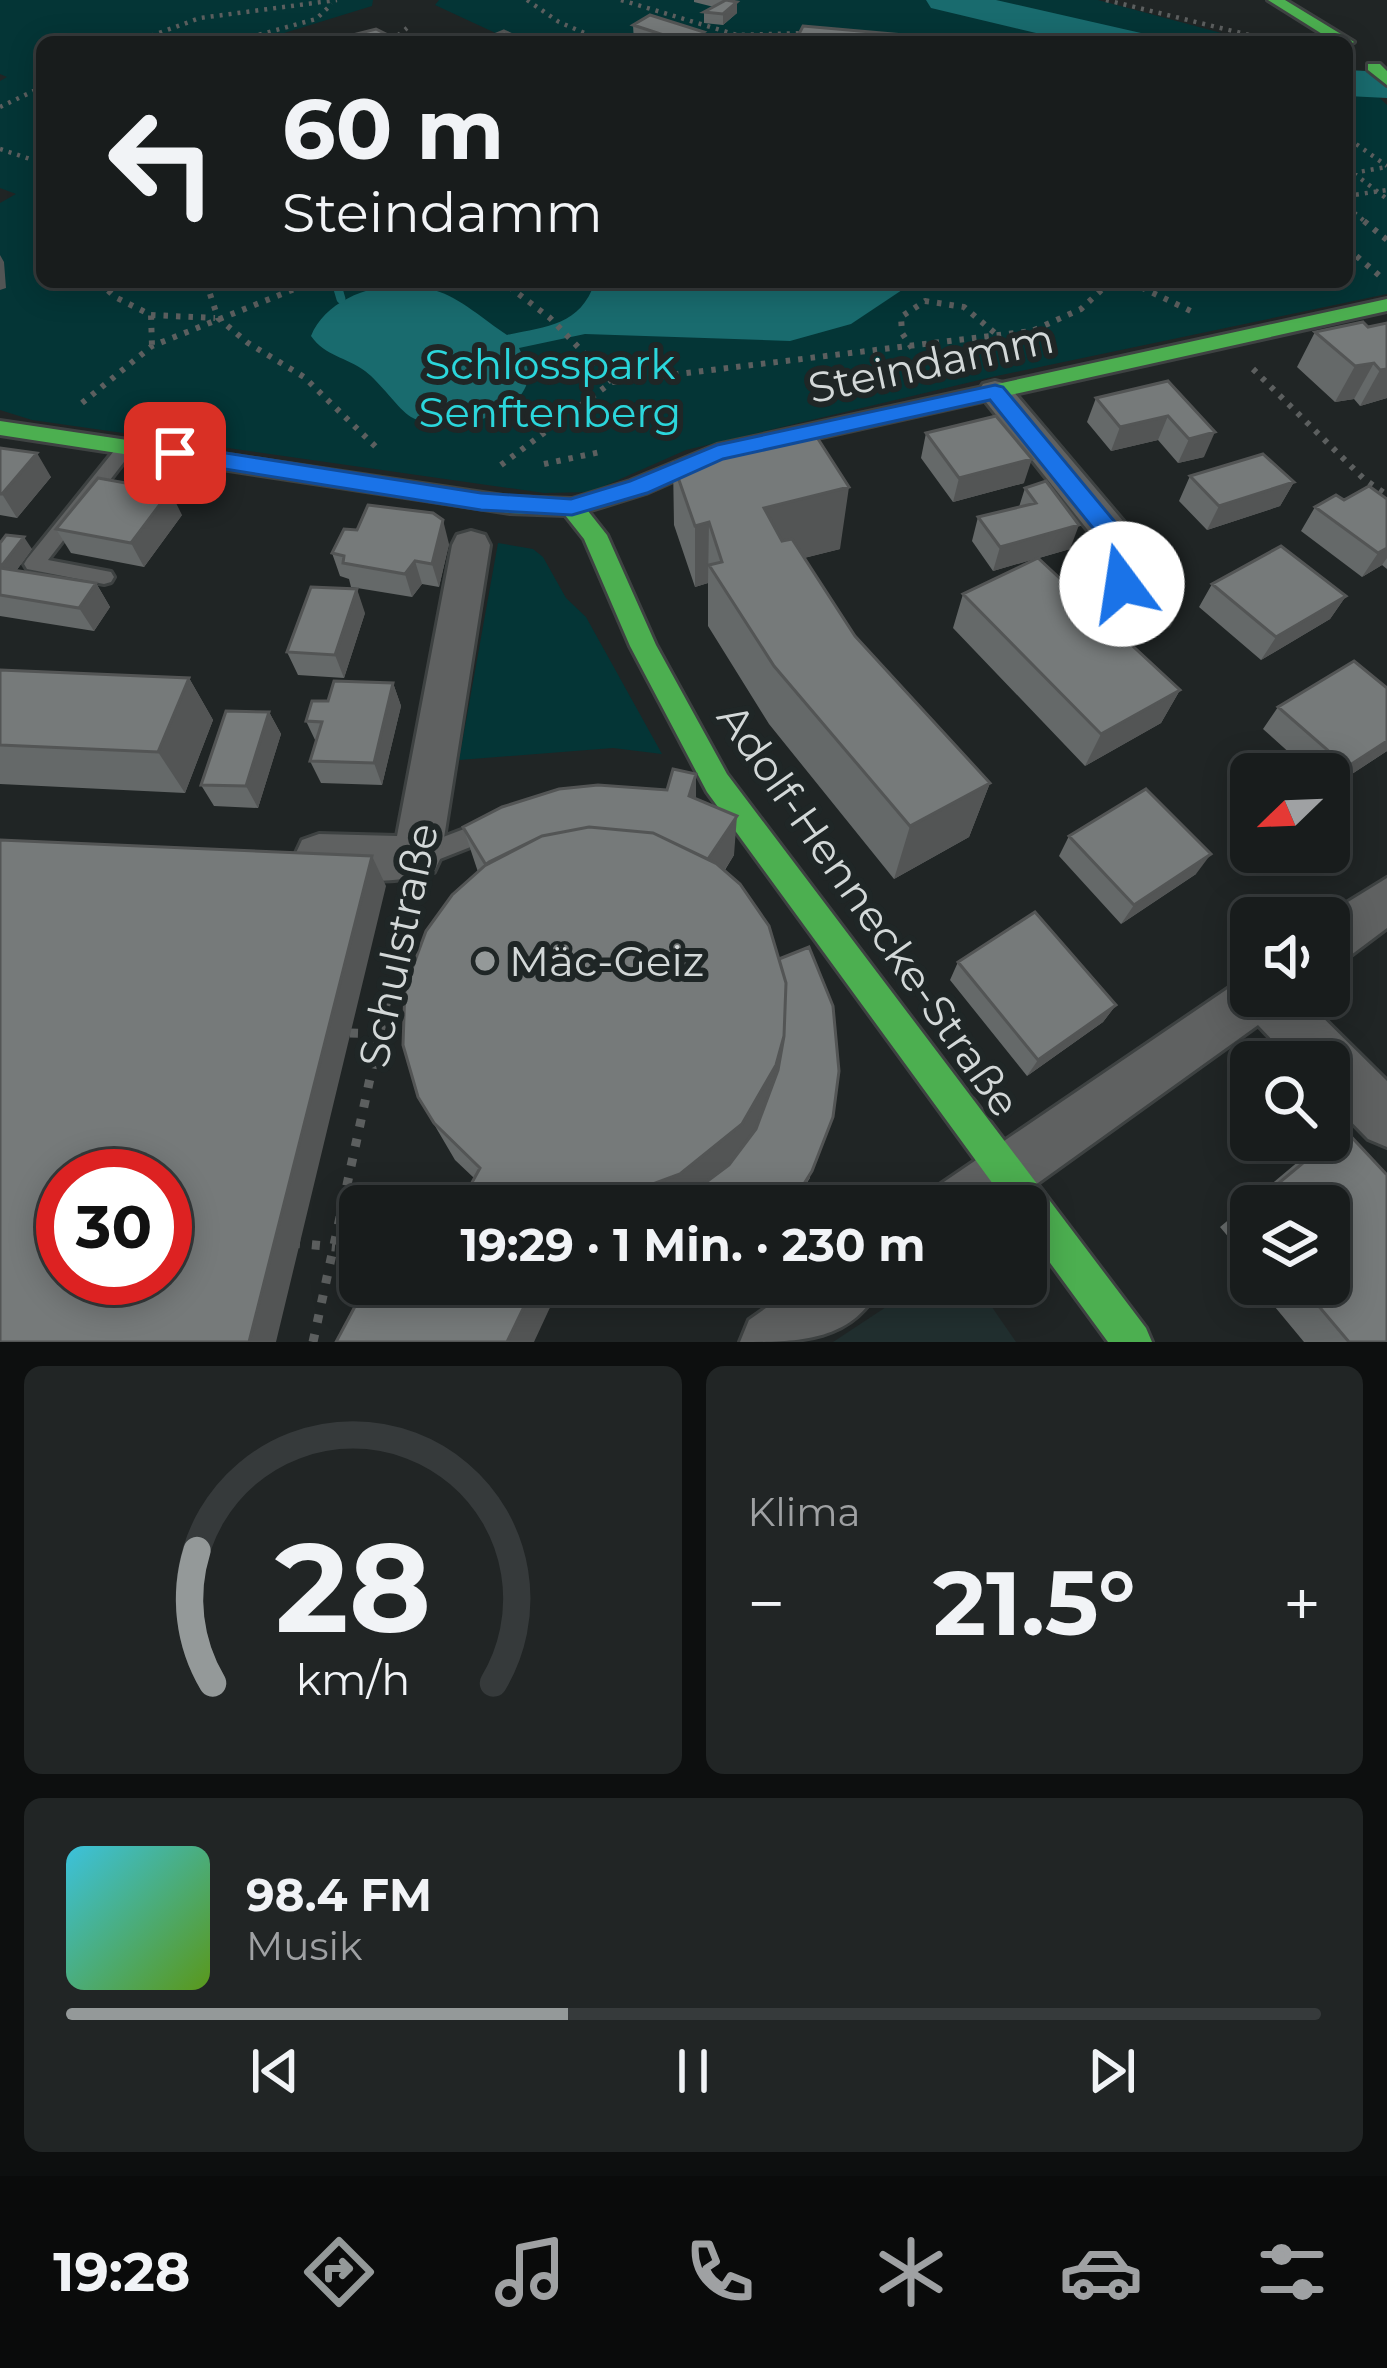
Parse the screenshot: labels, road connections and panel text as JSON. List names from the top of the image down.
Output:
{
  "streets": {
    "street": ["Steindamm", "Adolf-Hennecke-Straße", "Schulstraße"]
  },
  "crossings": [
    ["Steindamm", "Adolf-Hennecke-Straße"]
  ],
  "parks": ["Schlosspark Senftenberg"],
  "places": ["Mäc-Geiz"],
  "north": "bottom left",
  "page": {
    "turn": ["60 m", "Steindamm"],
    "limit": "30",
    "trip": "19:29 · 1 Min. · 230 m",
    "tile": "Klima",
    "heat": ["−", "21.5°", "+"],
    "song": ["98.4 FM", "Musik"],
    "tabs": "19:28",
    "gauge": ["28", "km/h"]
  }
}
